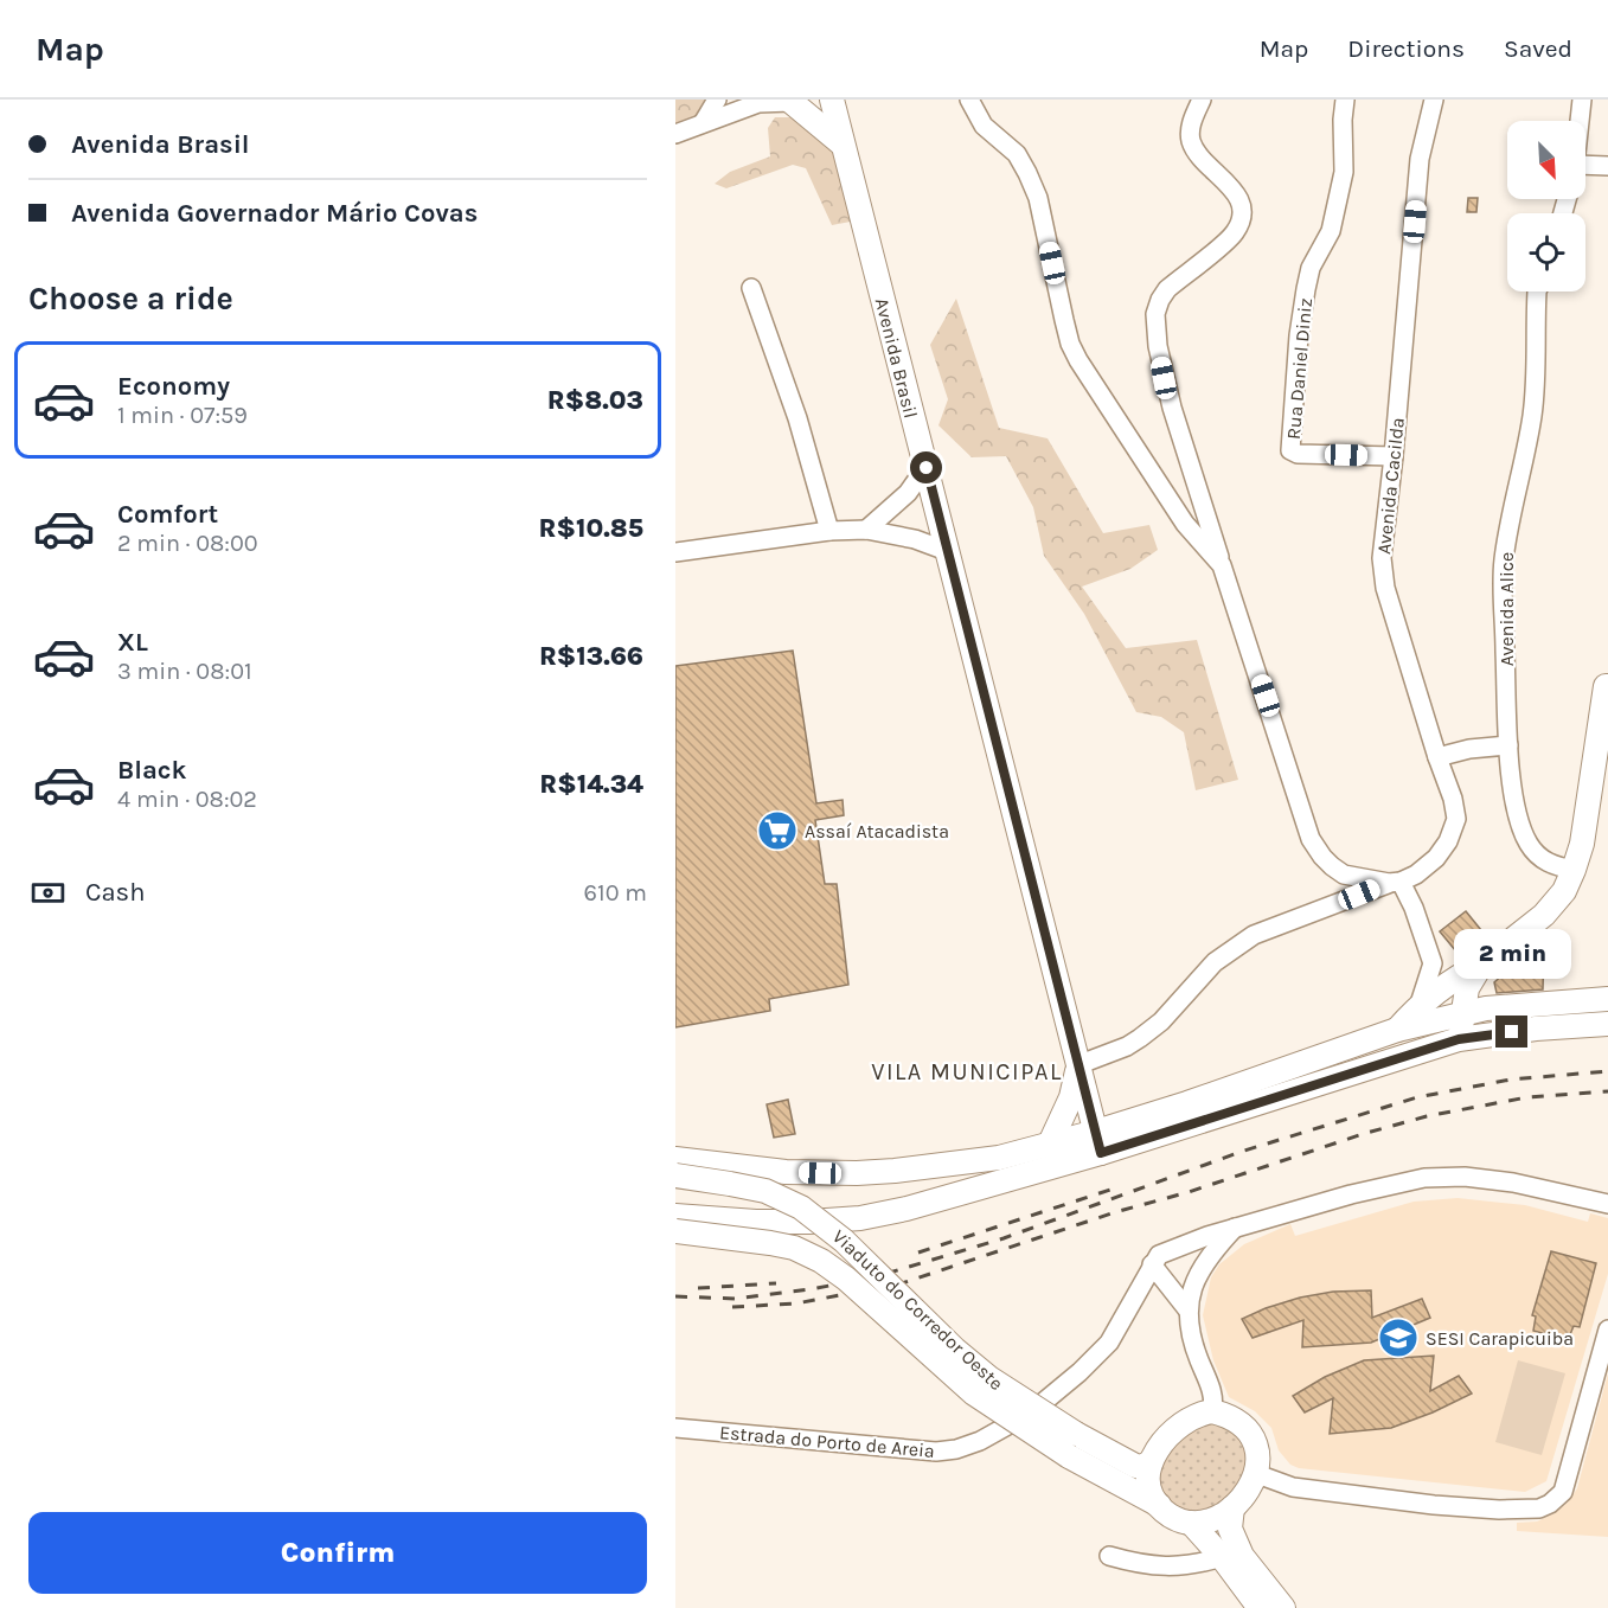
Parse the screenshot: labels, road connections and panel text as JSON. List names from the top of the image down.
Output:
{
  "streets": {
    "main road": ["Avenida Brasil", "Viaduto do Corredor Oeste"],
    "street": [
      "Rua Daniel Diniz",
      "Avenida Cacilda",
      "Avenida Alice",
      "Estrada do Porto de Areia"
    ]
  },
  "crossings": [
    ["Avenida Brasil", "Avenida Cacilda"],
    ["Rua Daniel Diniz", "Avenida Cacilda"]
  ],
  "districts": ["VILA MUNICIPAL"],
  "places": {
    "supermarket": ["Assaí Atacadista"],
    "school or university": ["SESI Carapicuiba"]
  },
  "north": "bottom right",
  "page": {
    "header": "Map",
    "nav": ["Map", "Directions", "Saved"],
    "banner": ["Avenida Brasil", "Avenida Governador Mário Covas"],
    "heading": "Choose a ride",
    "list": [
      {
        "name": "Economy",
        "note": "1 min · 07:59",
        "value": "R$8.03"
      },
      {
        "name": "Comfort",
        "note": "2 min · 08:00",
        "value": "R$10.85"
      },
      {
        "name": "XL",
        "note": "3 min · 08:01",
        "value": "R$13.66"
      },
      {
        "name": "Black",
        "note": "4 min · 08:02",
        "value": "R$14.34"
      }
    ],
    "pay": ["Cash", "610 m"],
    "bubble": "2 min",
    "buttons": "Confirm"
  }
}
